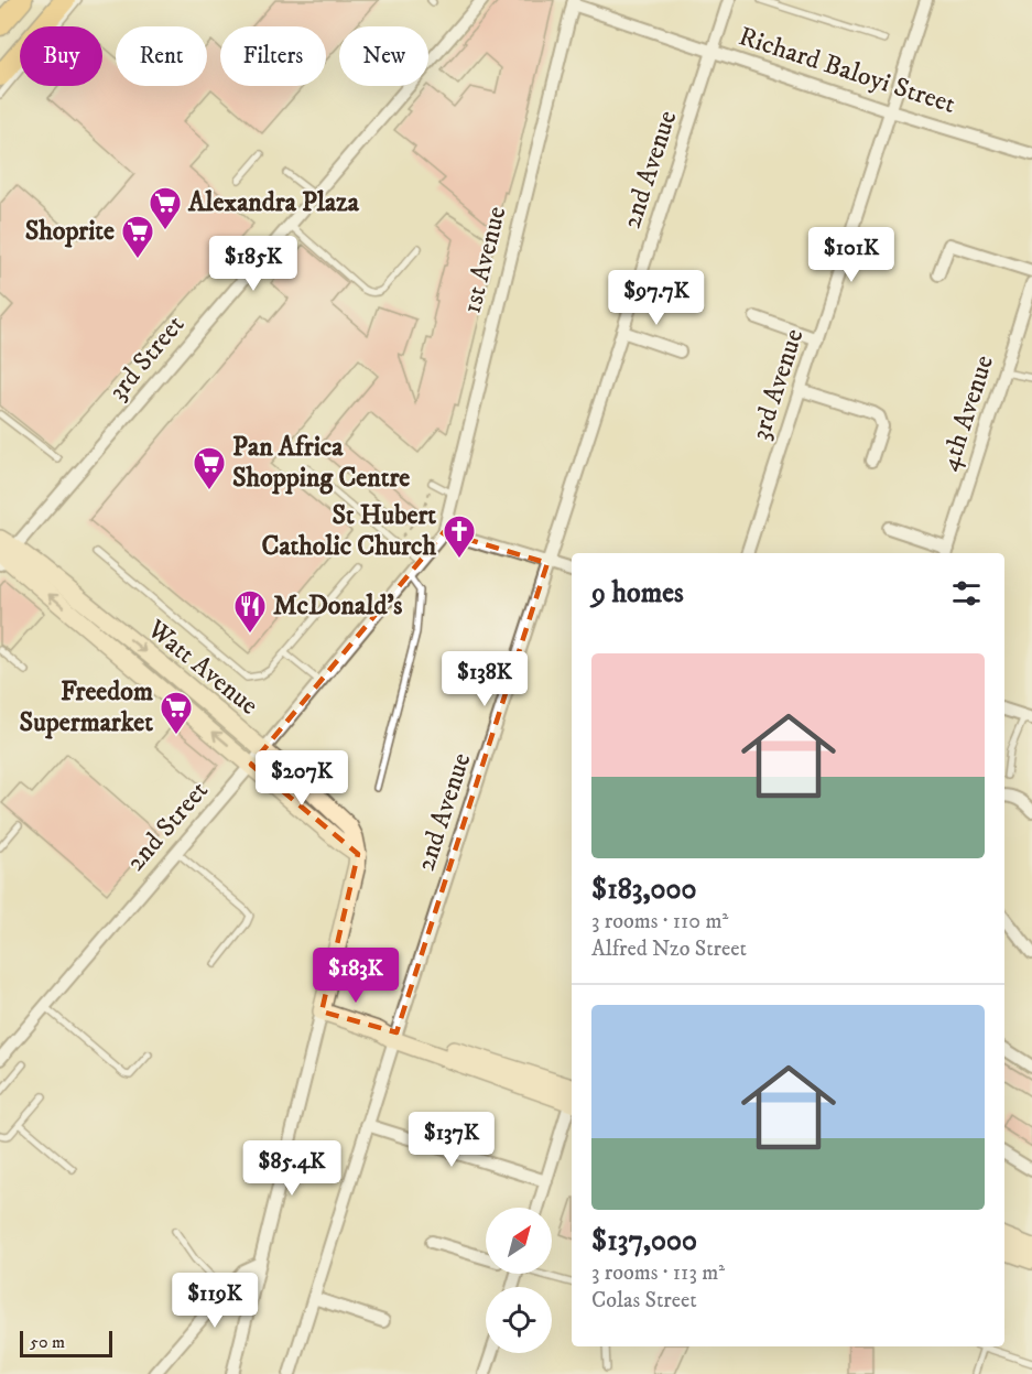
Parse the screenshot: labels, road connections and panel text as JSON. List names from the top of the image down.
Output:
{
  "streets": {
    "street": [
      "Richard Baloyi Street",
      "2nd Avenue",
      "1st Avenue",
      "3rd Street",
      "3rd Avenue",
      "4th Avenue",
      "Watt Avenue",
      "2nd Street"
    ]
  },
  "crossings": [
    ["Richard Baloyi Street", "2nd Avenue"],
    ["Richard Baloyi Street", "1st Avenue"],
    ["Richard Baloyi Street", "3rd Avenue"],
    ["1st Avenue", "2nd Street"],
    ["3rd Street", "Watt Avenue"],
    ["Watt Avenue", "2nd Street"]
  ],
  "places": {
    "supermarket": [
      "Alexandra Plaza",
      "Shoprite",
      "Pan Africa Shopping Centre",
      "Freedom Supermarket"
    ],
    "church": ["St Hubert Catholic Church"],
    "restaurant": ["McDonald's"]
  },
  "scale_bar": "50 m",
  "north": "top right",
  "page": {
    "chip": [
      "Buy",
      "Rent",
      "Filters",
      "New"
    ],
    "price": [
      "$101K",
      "$185K",
      "$97.7K",
      "$138K",
      "$207K",
      "$183K",
      "$137K",
      "$85.4K",
      "$119K"
    ],
    "heading": "9 homes",
    "list": [
      {
        "name": "$183,000",
        "note": "3 rooms · 110 m² · Alfred Nzo Street"
      },
      {
        "name": "$137,000",
        "note": "3 rooms · 113 m² · Colas Street"
      }
    ],
    "scale": "50 m"
  }
}
